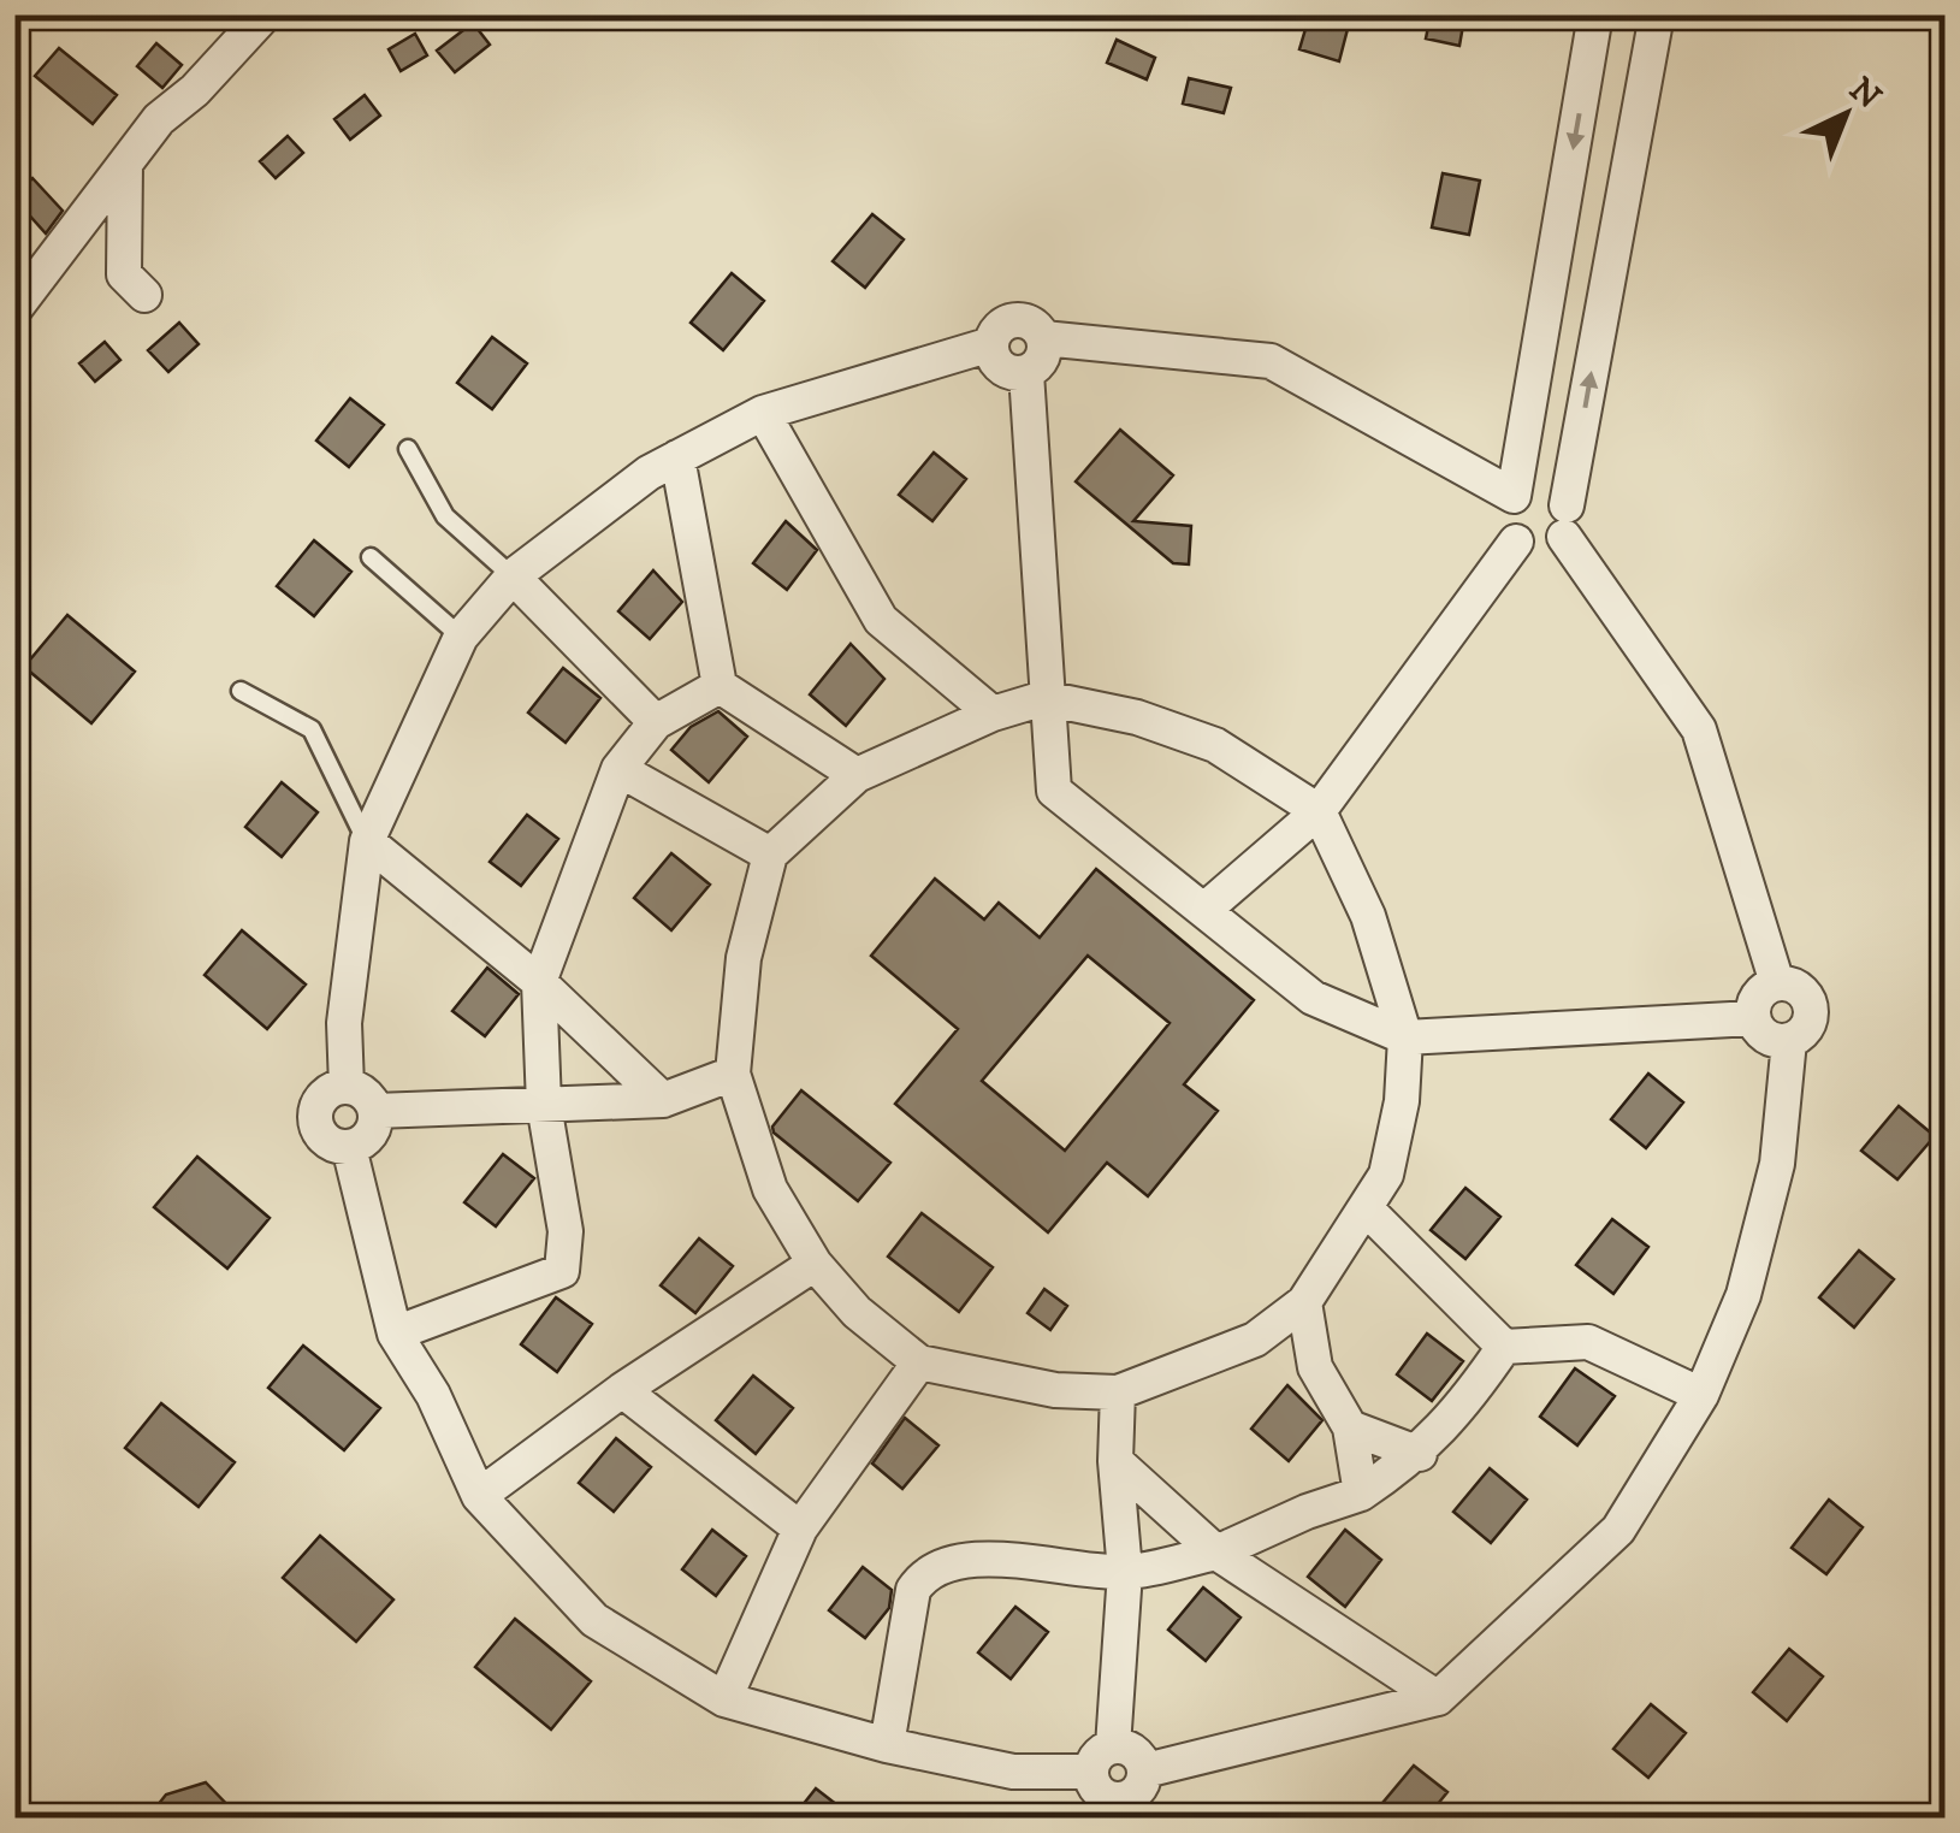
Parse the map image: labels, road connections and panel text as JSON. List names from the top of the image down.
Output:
{
  "north": "top right"
}
